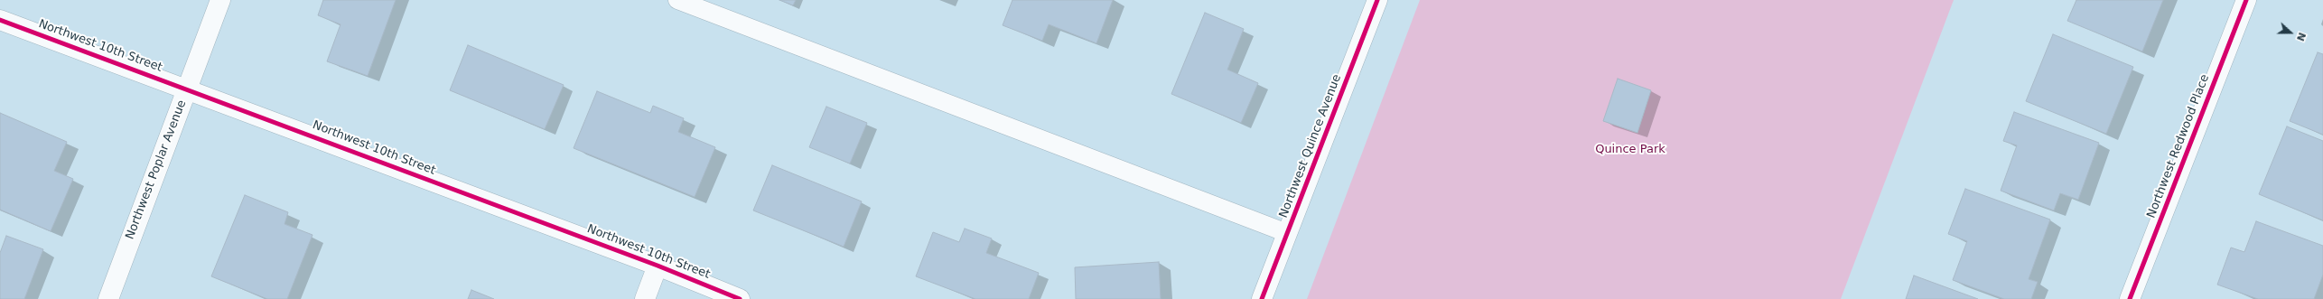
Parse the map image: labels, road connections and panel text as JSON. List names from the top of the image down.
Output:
{
  "streets": {
    "street": [
      "Northwest 10th Street",
      "Northwest Quince Avenue",
      "Northwest Redwood Place",
      "Northwest Poplar Avenue"
    ]
  },
  "crossings": [
    ["Northwest 10th Street", "Northwest Poplar Avenue"]
  ],
  "parks": ["Quince Park"],
  "north": "right"
}
